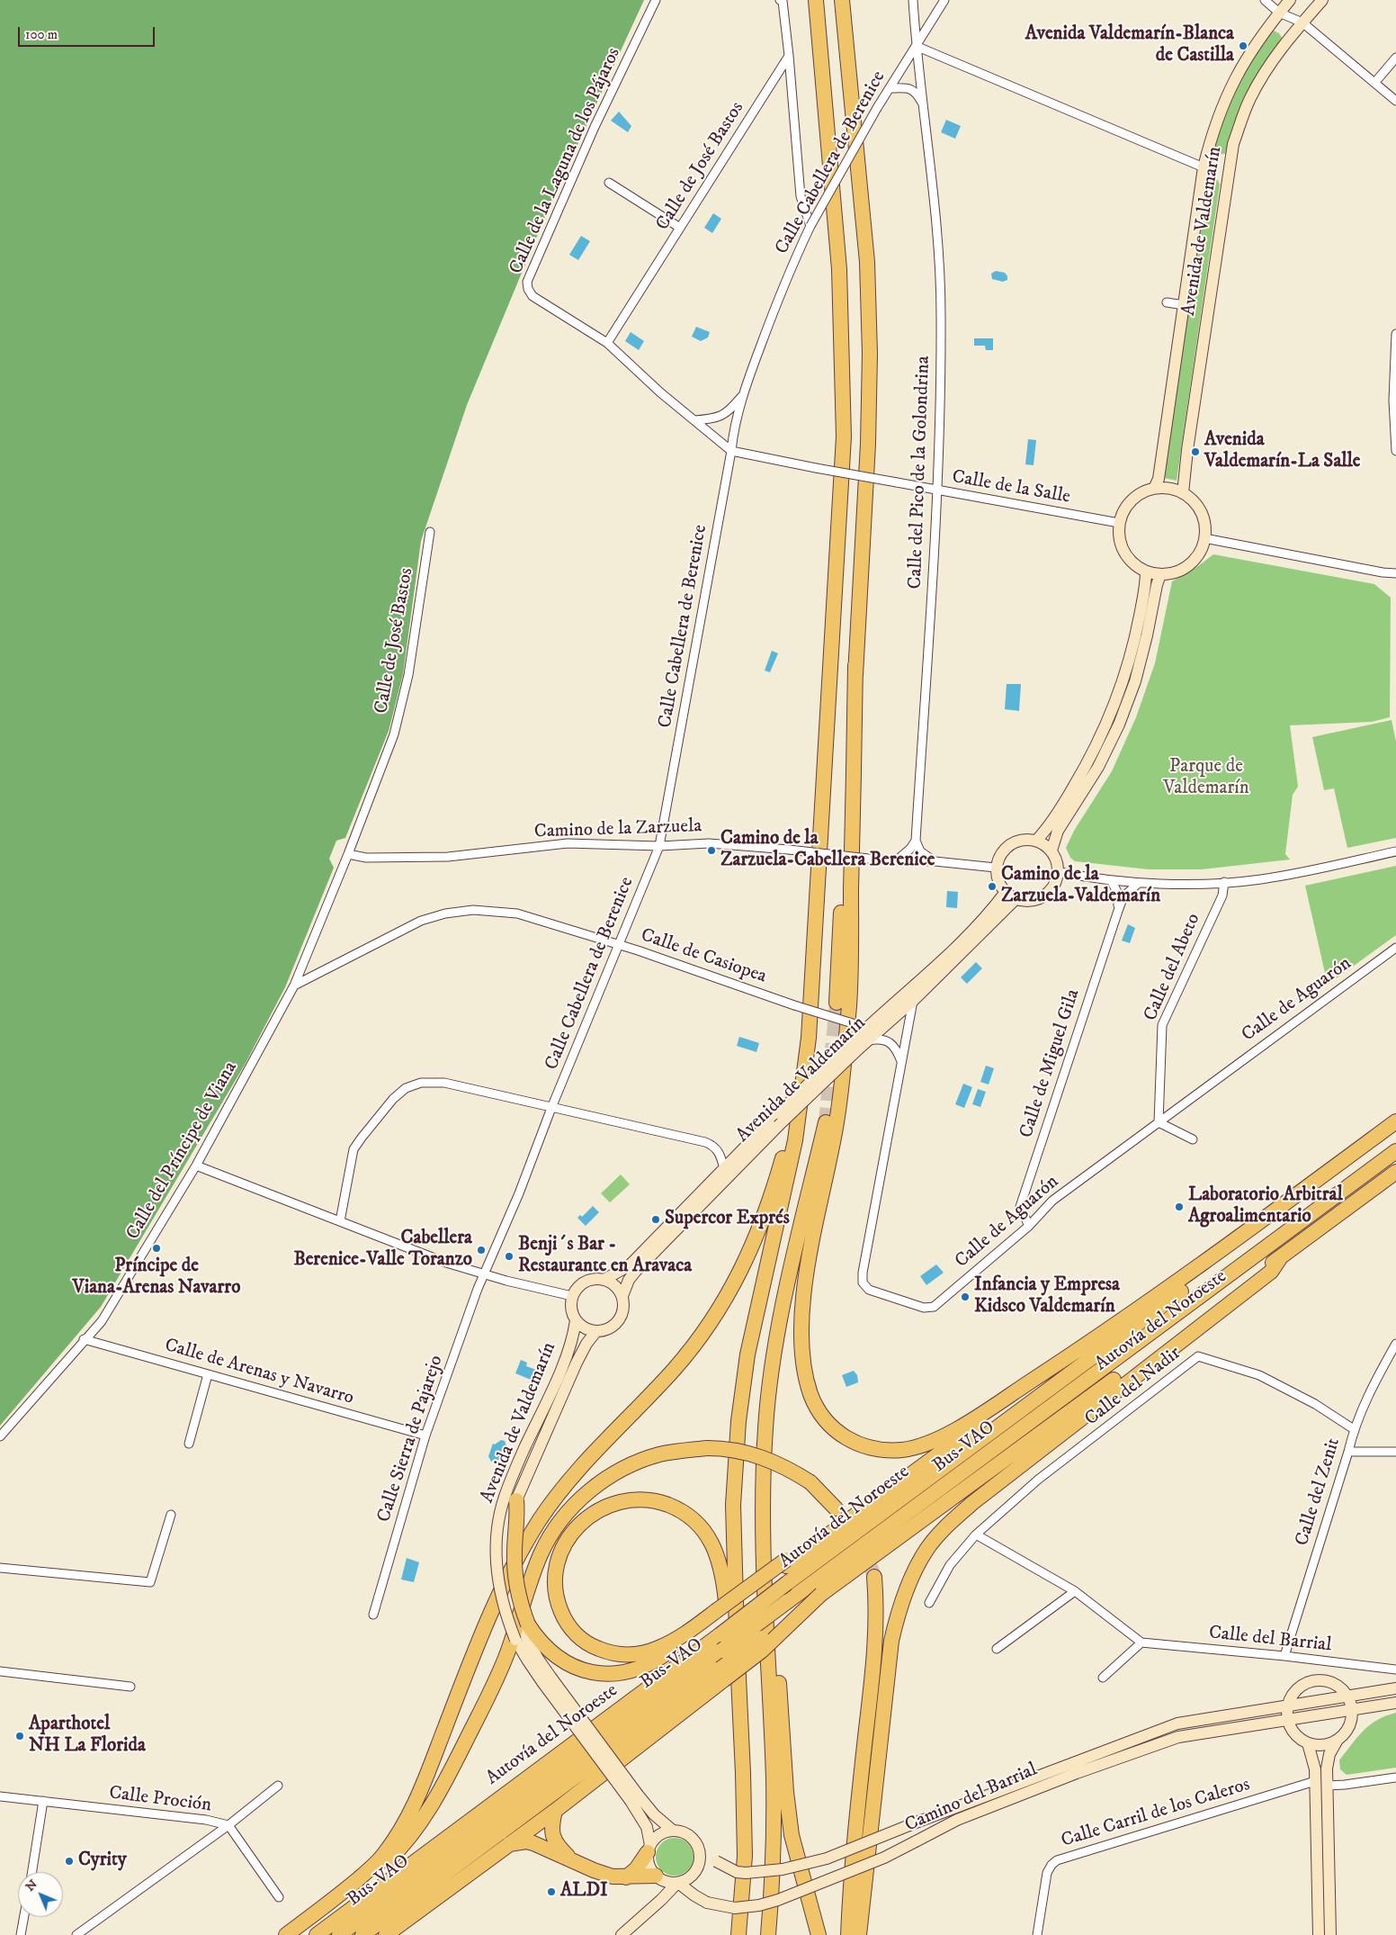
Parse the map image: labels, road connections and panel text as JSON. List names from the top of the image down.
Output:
{
  "streets": {
    "highway": ["Autovía del Noroeste", "Bus-VAO"],
    "street": [
      "Calle de la Laguna de los Pájaros",
      "Calle Cabellera de Berenice",
      "Calle de José Bastos",
      "Avenida de Valdemarín",
      "Calle del Pico de la Golondrina",
      "Calle de la Salle",
      "Camino de la Zarzuela",
      "Calle de Casiopea",
      "Calle del Abeto",
      "Calle de Aguarón",
      "Calle de Miguel Gila",
      "Calle del Príncipe de Viana",
      "Calle de Arenas y Navarro",
      "Calle del Nadir",
      "Calle Sierra de Pajarejo",
      "Calle del Zenit",
      "Calle del Barrial",
      "Camino del Barrial",
      "Calle Proción",
      "Calle Carril de los Caleros"
    ]
  },
  "crossings": [
    ["Calle de la Laguna de los Pájaros", "Calle Cabellera de Berenice"],
    ["Calle de la Laguna de los Pájaros", "Calle de José Bastos"],
    ["Calle de la Laguna de los Pájaros", "Calle de la Salle"],
    ["Calle Cabellera de Berenice", "Calle del Pico de la Golondrina"],
    ["Calle Cabellera de Berenice", "Camino de la Zarzuela"],
    ["Calle Cabellera de Berenice", "Calle de Casiopea"],
    ["Calle Cabellera de Berenice", "Calle Sierra de Pajarejo"],
    ["Calle de José Bastos", "Camino de la Zarzuela"],
    ["Calle de José Bastos", "Calle del Príncipe de Viana"],
    ["Avenida de Valdemarín", "Calle de la Salle"],
    ["Avenida de Valdemarín", "Camino de la Zarzuela"],
    ["Avenida de Valdemarín", "Calle de Casiopea"],
    ["Avenida de Valdemarín", "Calle de Aguarón"],
    ["Avenida de Valdemarín", "Camino del Barrial"],
    ["Calle del Pico de la Golondrina", "Calle de la Salle"],
    ["Camino de la Zarzuela", "Calle del Príncipe de Viana"],
    ["Calle de Casiopea", "Calle del Príncipe de Viana"],
    ["Calle del Abeto", "Calle de Aguarón"],
    ["Calle de Aguarón", "Calle de Miguel Gila"],
    ["Calle del Príncipe de Viana", "Calle de Arenas y Navarro"],
    ["Calle de Arenas y Navarro", "Calle Sierra de Pajarejo"],
    ["Calle del Nadir", "Calle del Zenit"],
    ["Calle del Zenit", "Calle del Barrial"]
  ],
  "parks": ["Parque de Valdemarín"],
  "places": [
    "Avenida Valdemarín-Blanca de Castilla",
    "Avenida Valdemarín-La Salle",
    "Camino de la Zarzuela-Cabellera Berenice",
    "Camino de la Zarzuela-Valdemarín",
    "Laboratorio Arbitral Agroalimentario",
    "Supercor Exprés",
    "Príncipe de Viana-Arenas Navarro",
    "Cabellera Berenice-Valle Toranzo",
    "Benji´s Bar - Restaurante en Aravaca",
    "Infancia y Empresa Kidsco Valdemarín",
    "Aparthotel NH La Florida",
    "Cyrity",
    "ALDI"
  ],
  "scale_bar": "100 m",
  "north": "top left"
}
